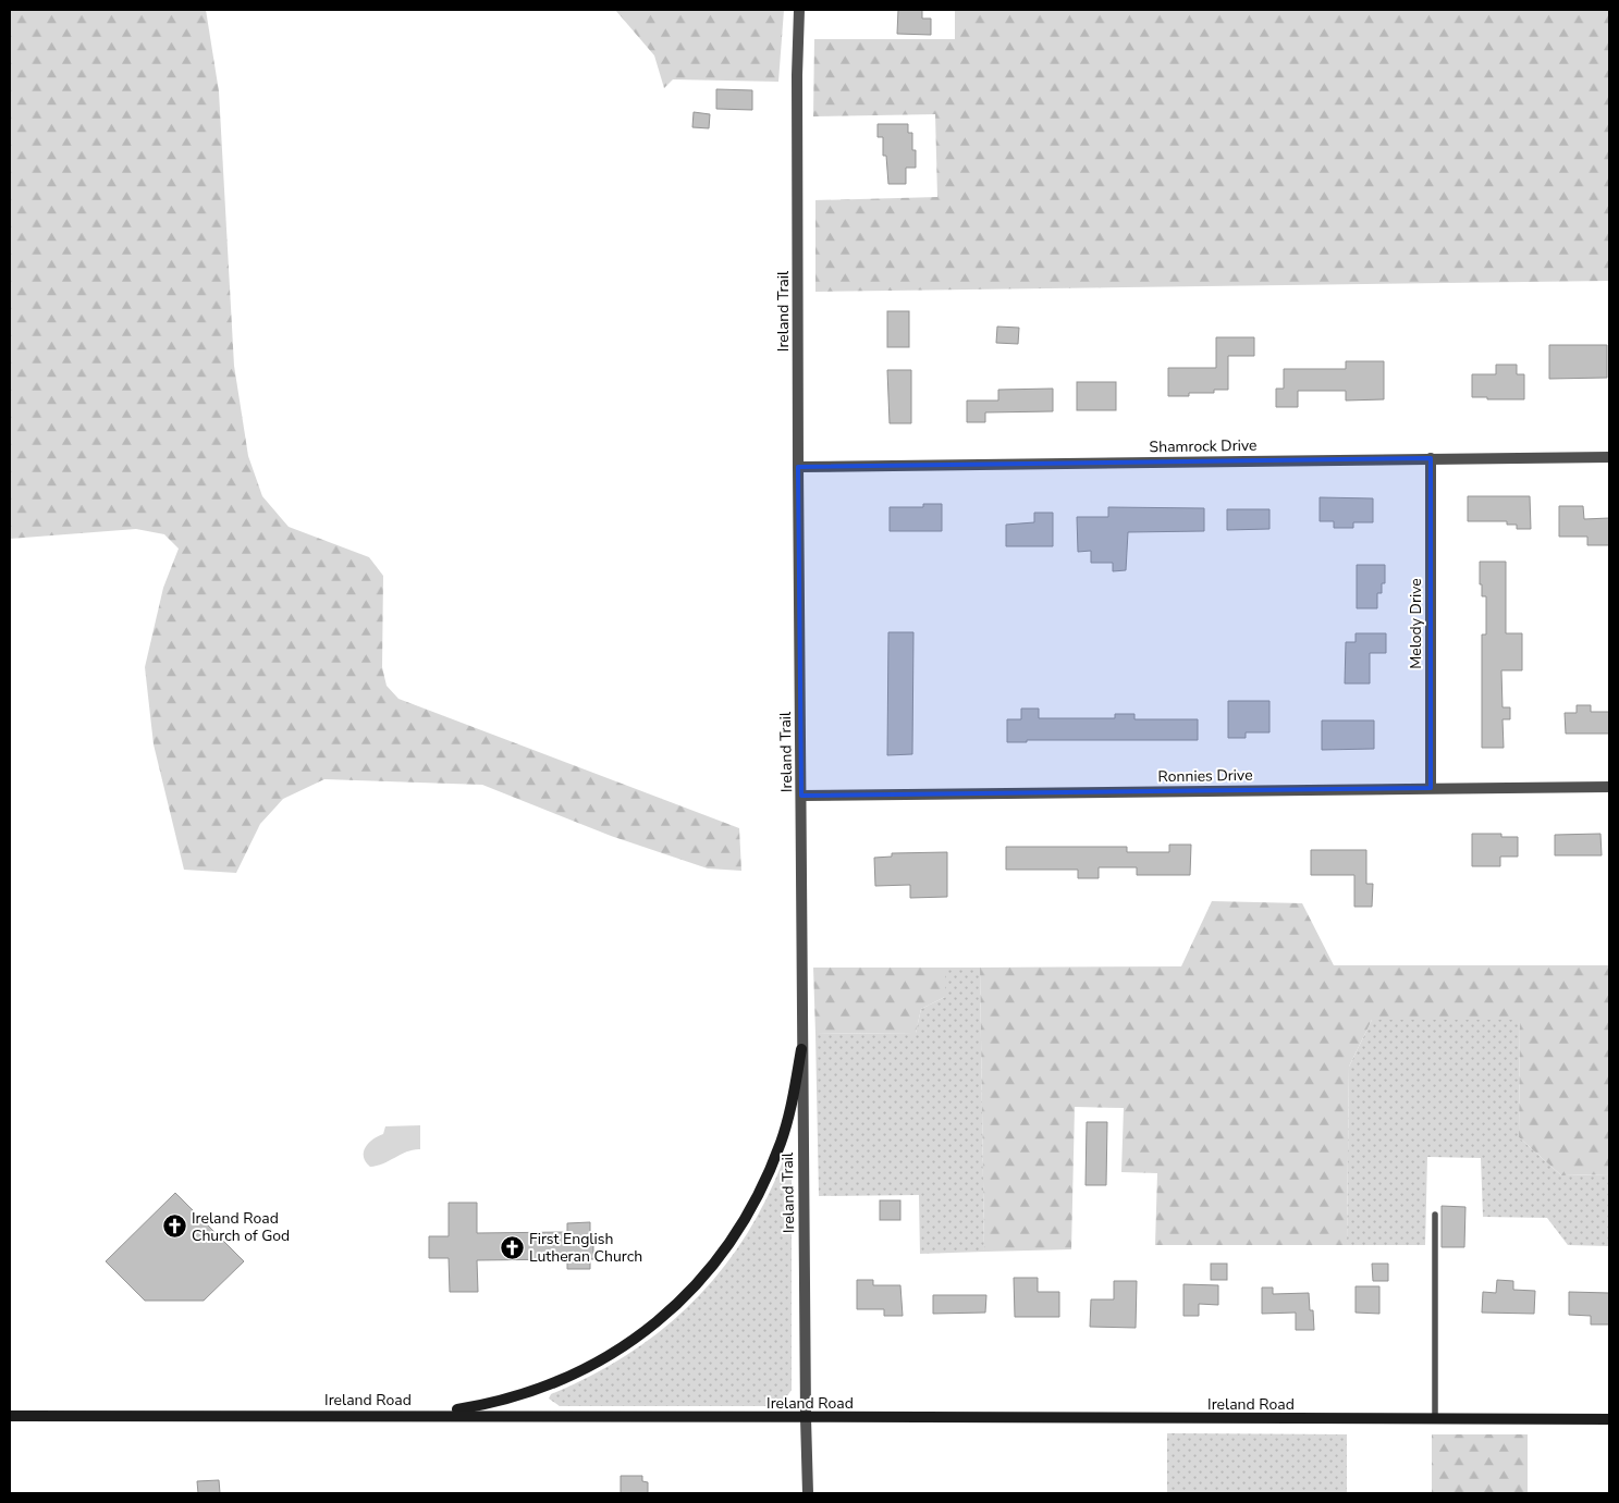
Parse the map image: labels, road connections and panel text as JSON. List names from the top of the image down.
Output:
{
  "streets": {
    "main road": ["Ireland Road"],
    "street": [
      "Ireland Trail",
      "Shamrock Drive",
      "Melody Drive",
      "Ronnies Drive"
    ]
  },
  "crossings": [
    ["Ireland Trail", "Shamrock Drive"],
    ["Ireland Trail", "Ronnies Drive"],
    ["Ireland Trail", "Ireland Road"],
    ["Shamrock Drive", "Melody Drive"],
    ["Melody Drive", "Ronnies Drive"]
  ],
  "places": {
    "church": ["Ireland Road Church of God", "First English Lutheran Church"]
  }
}
